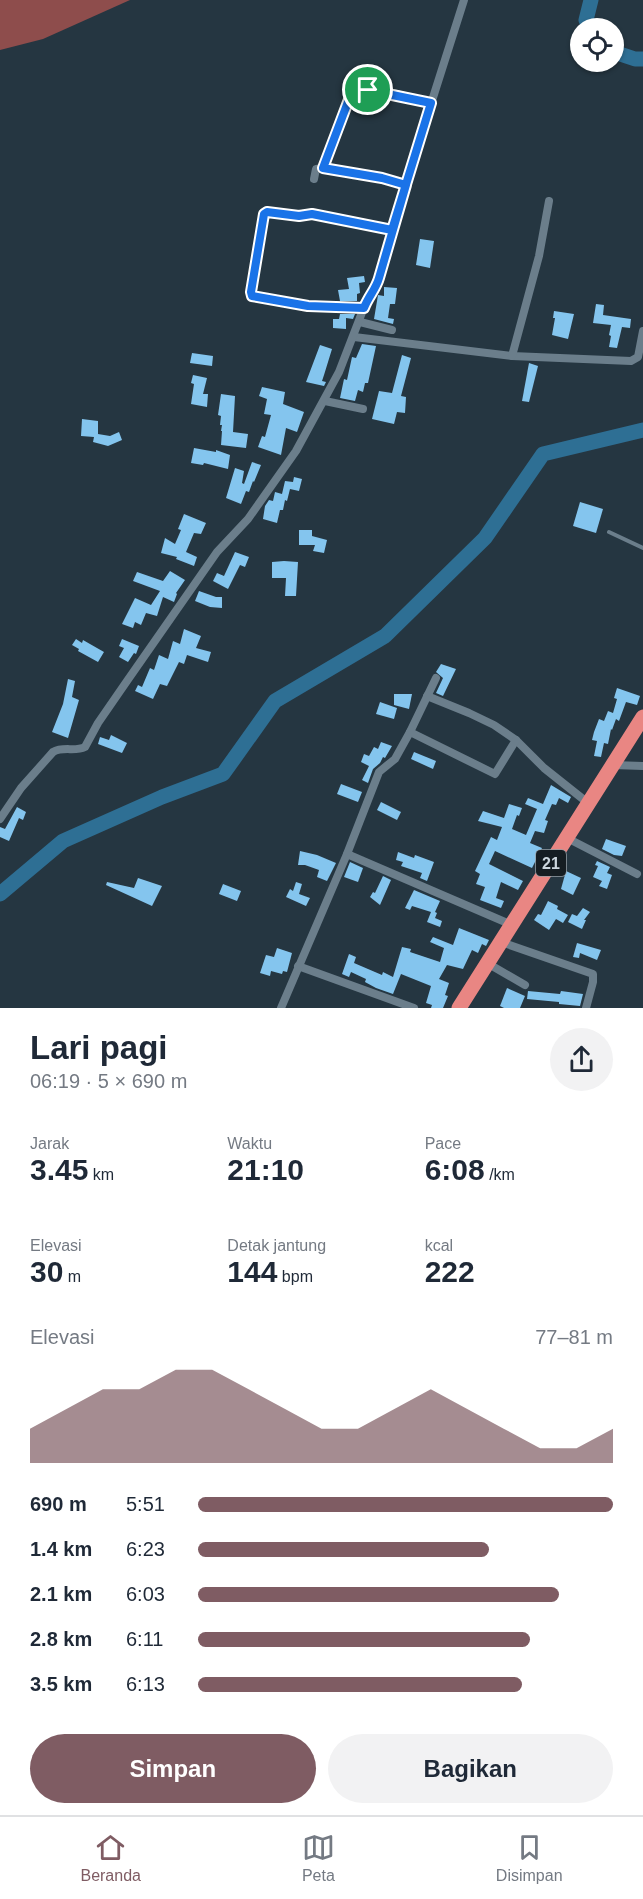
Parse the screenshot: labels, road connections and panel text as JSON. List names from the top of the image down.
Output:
{
  "streets": {
    "highway": ["21"]
  },
  "page": {
    "heading": ["Lari pagi", "06:19 · 5 × 690 m"],
    "stats": [
      ["Jarak", "3.45 km"],
      ["Waktu", "21:10"],
      ["Pace", "6:08 /km"],
      ["Elevasi", "30 m"],
      ["Detak jantung", "144 bpm"],
      ["kcal", "222"]
    ],
    "chart": ["Elevasi", "77–81 m"],
    "list": [
      {
        "name": "690 m",
        "note": "5:51"
      },
      {
        "name": "1.4 km",
        "note": "6:23"
      },
      {
        "name": "2.1 km",
        "note": "6:03"
      },
      {
        "name": "2.8 km",
        "note": "6:11"
      },
      {
        "name": "3.5 km",
        "note": "6:13"
      }
    ],
    "buttons": ["Simpan", "Bagikan"],
    "tabs": ["Beranda", "Peta", "Disimpan"]
  }
}
